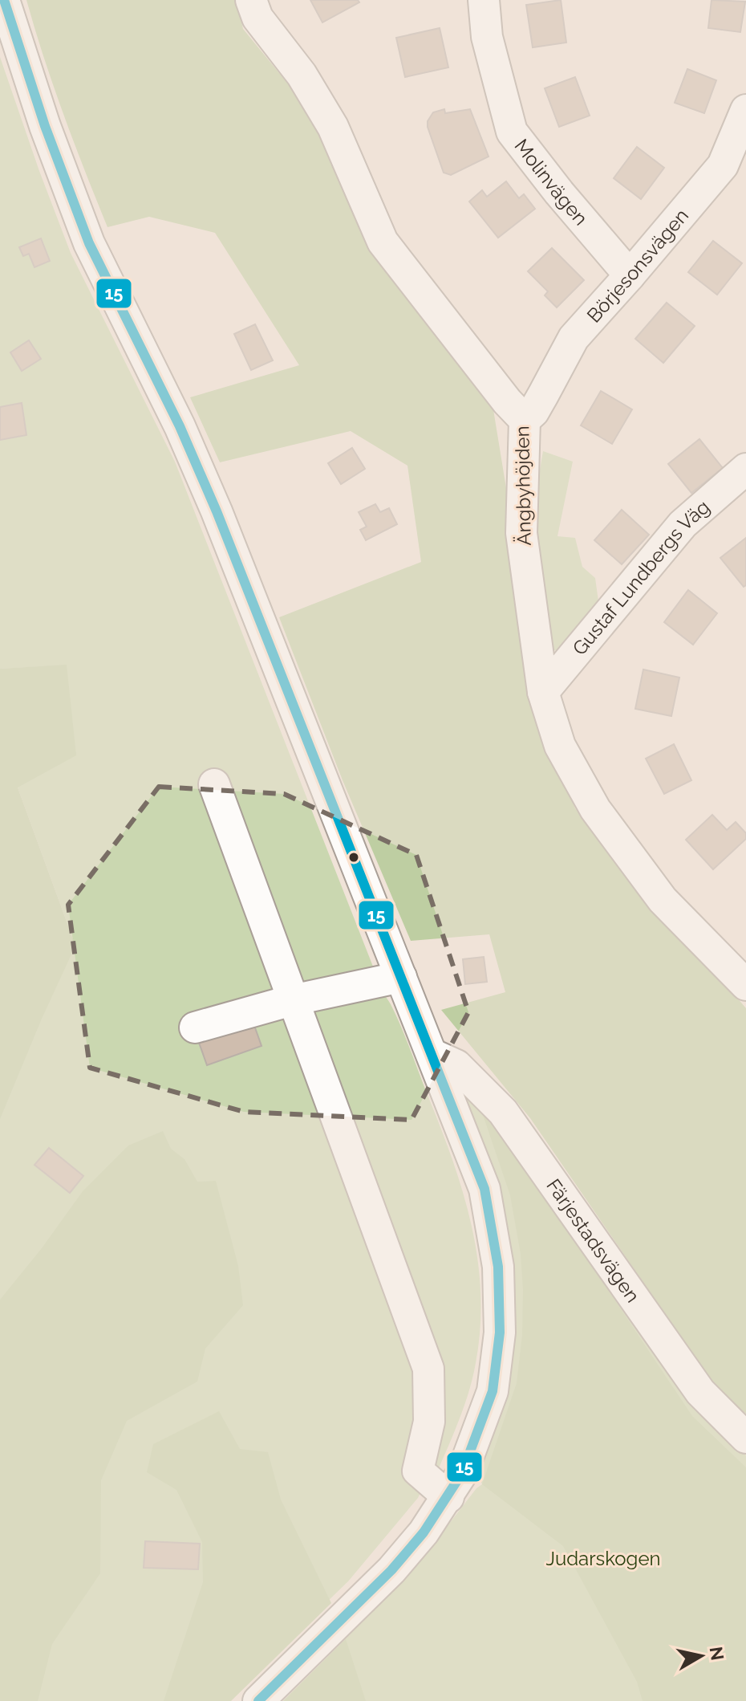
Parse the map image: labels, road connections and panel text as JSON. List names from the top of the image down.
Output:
{
  "streets": {
    "street": [
      "Molinvägen",
      "Börjesonsvägen",
      "Ängbyhöjden",
      "Gustaf Lundbergs Väg",
      "Färjestadsvägen"
    ]
  },
  "crossings": [
    ["Molinvägen", "Börjesonsvägen"],
    ["Börjesonsvägen", "Ängbyhöjden"],
    ["Ängbyhöjden", "Gustaf Lundbergs Väg"]
  ],
  "parks": ["Judarskogen"],
  "lines": ["transit line 15"],
  "north": "right"
}
